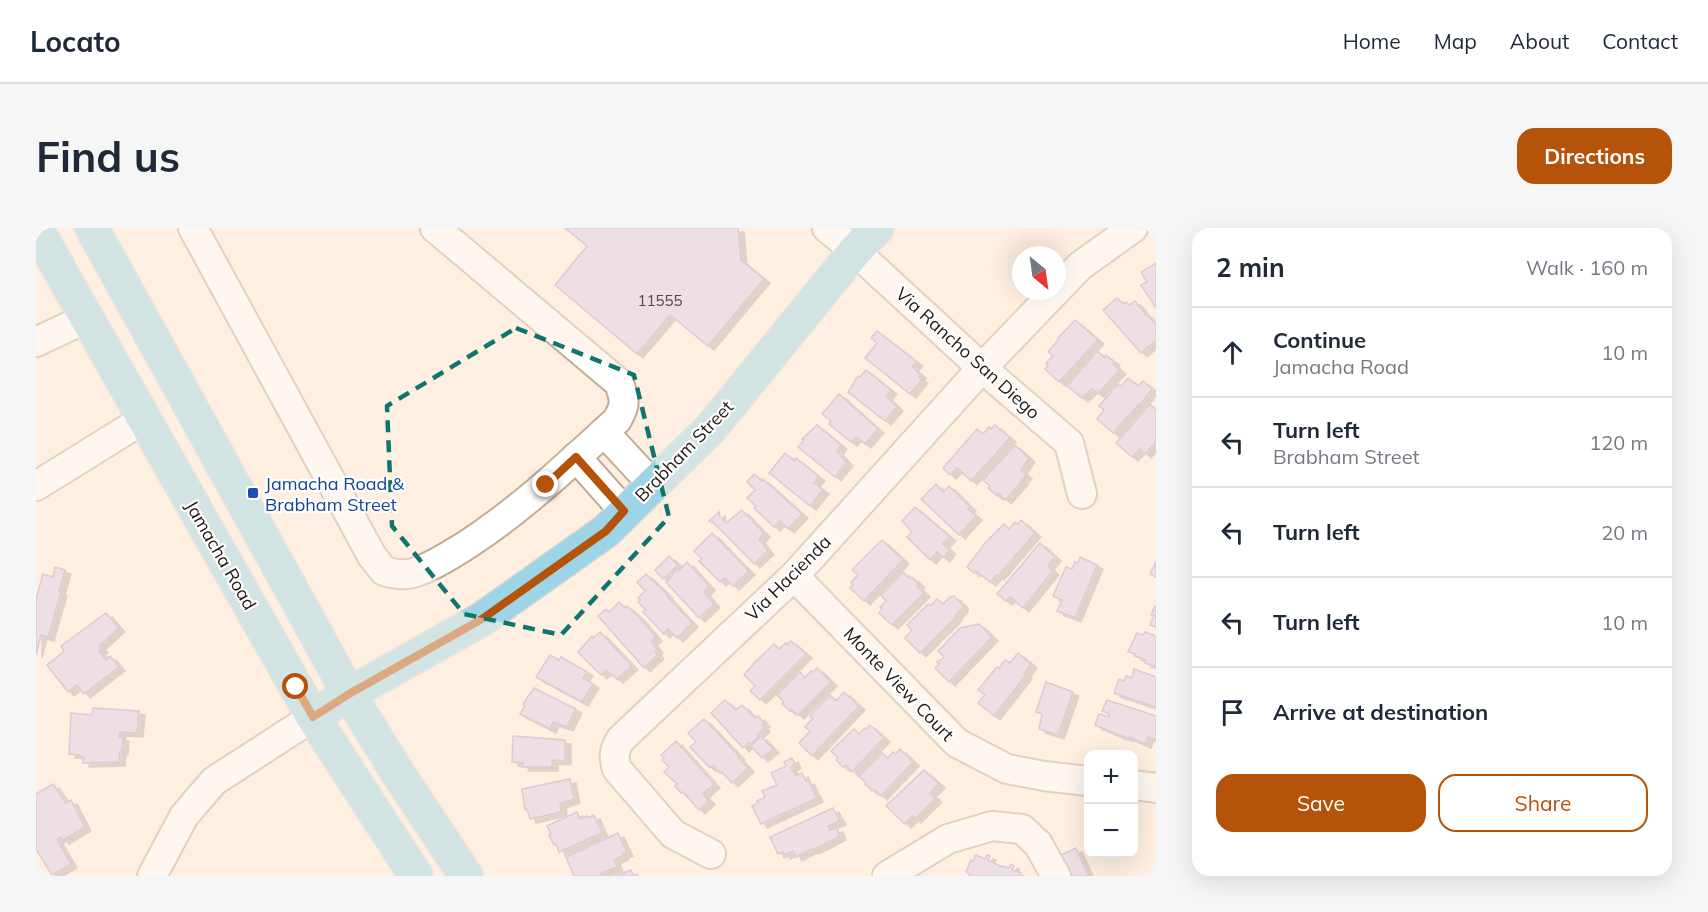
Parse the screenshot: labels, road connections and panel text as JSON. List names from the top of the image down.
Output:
{
  "streets": {
    "main road": ["Brabham Street", "Jamacha Road"],
    "street": ["Via Rancho San Diego", "Via Hacienda", "Monte View Court"]
  },
  "crossings": [
    ["Via Rancho San Diego", "Brabham Street"],
    ["Via Rancho San Diego", "Via Hacienda"],
    ["Brabham Street", "Jamacha Road"],
    ["Via Hacienda", "Monte View Court"]
  ],
  "places": {
    "transit": ["Jamacha Road & Brabham Street"]
  },
  "house_numbers": ["11555"],
  "north": "bottom right",
  "page": {
    "header": "Locato",
    "nav": [
      "Home",
      "Map",
      "About",
      "Contact"
    ],
    "buttons": [
      "Directions",
      ["Save", "Share"]
    ],
    "title": "Find us",
    "heading": ["2 min", "Walk · 160 m"],
    "list": [
      ["Continue", "Jamacha Road", "10 m"],
      ["Turn left", "Brabham Street", "120 m"],
      ["Turn left", "20 m"],
      ["Turn left", "10 m"],
      "Arrive at destination"
    ],
    "map_buttons": ["+", "−"]
  }
}
